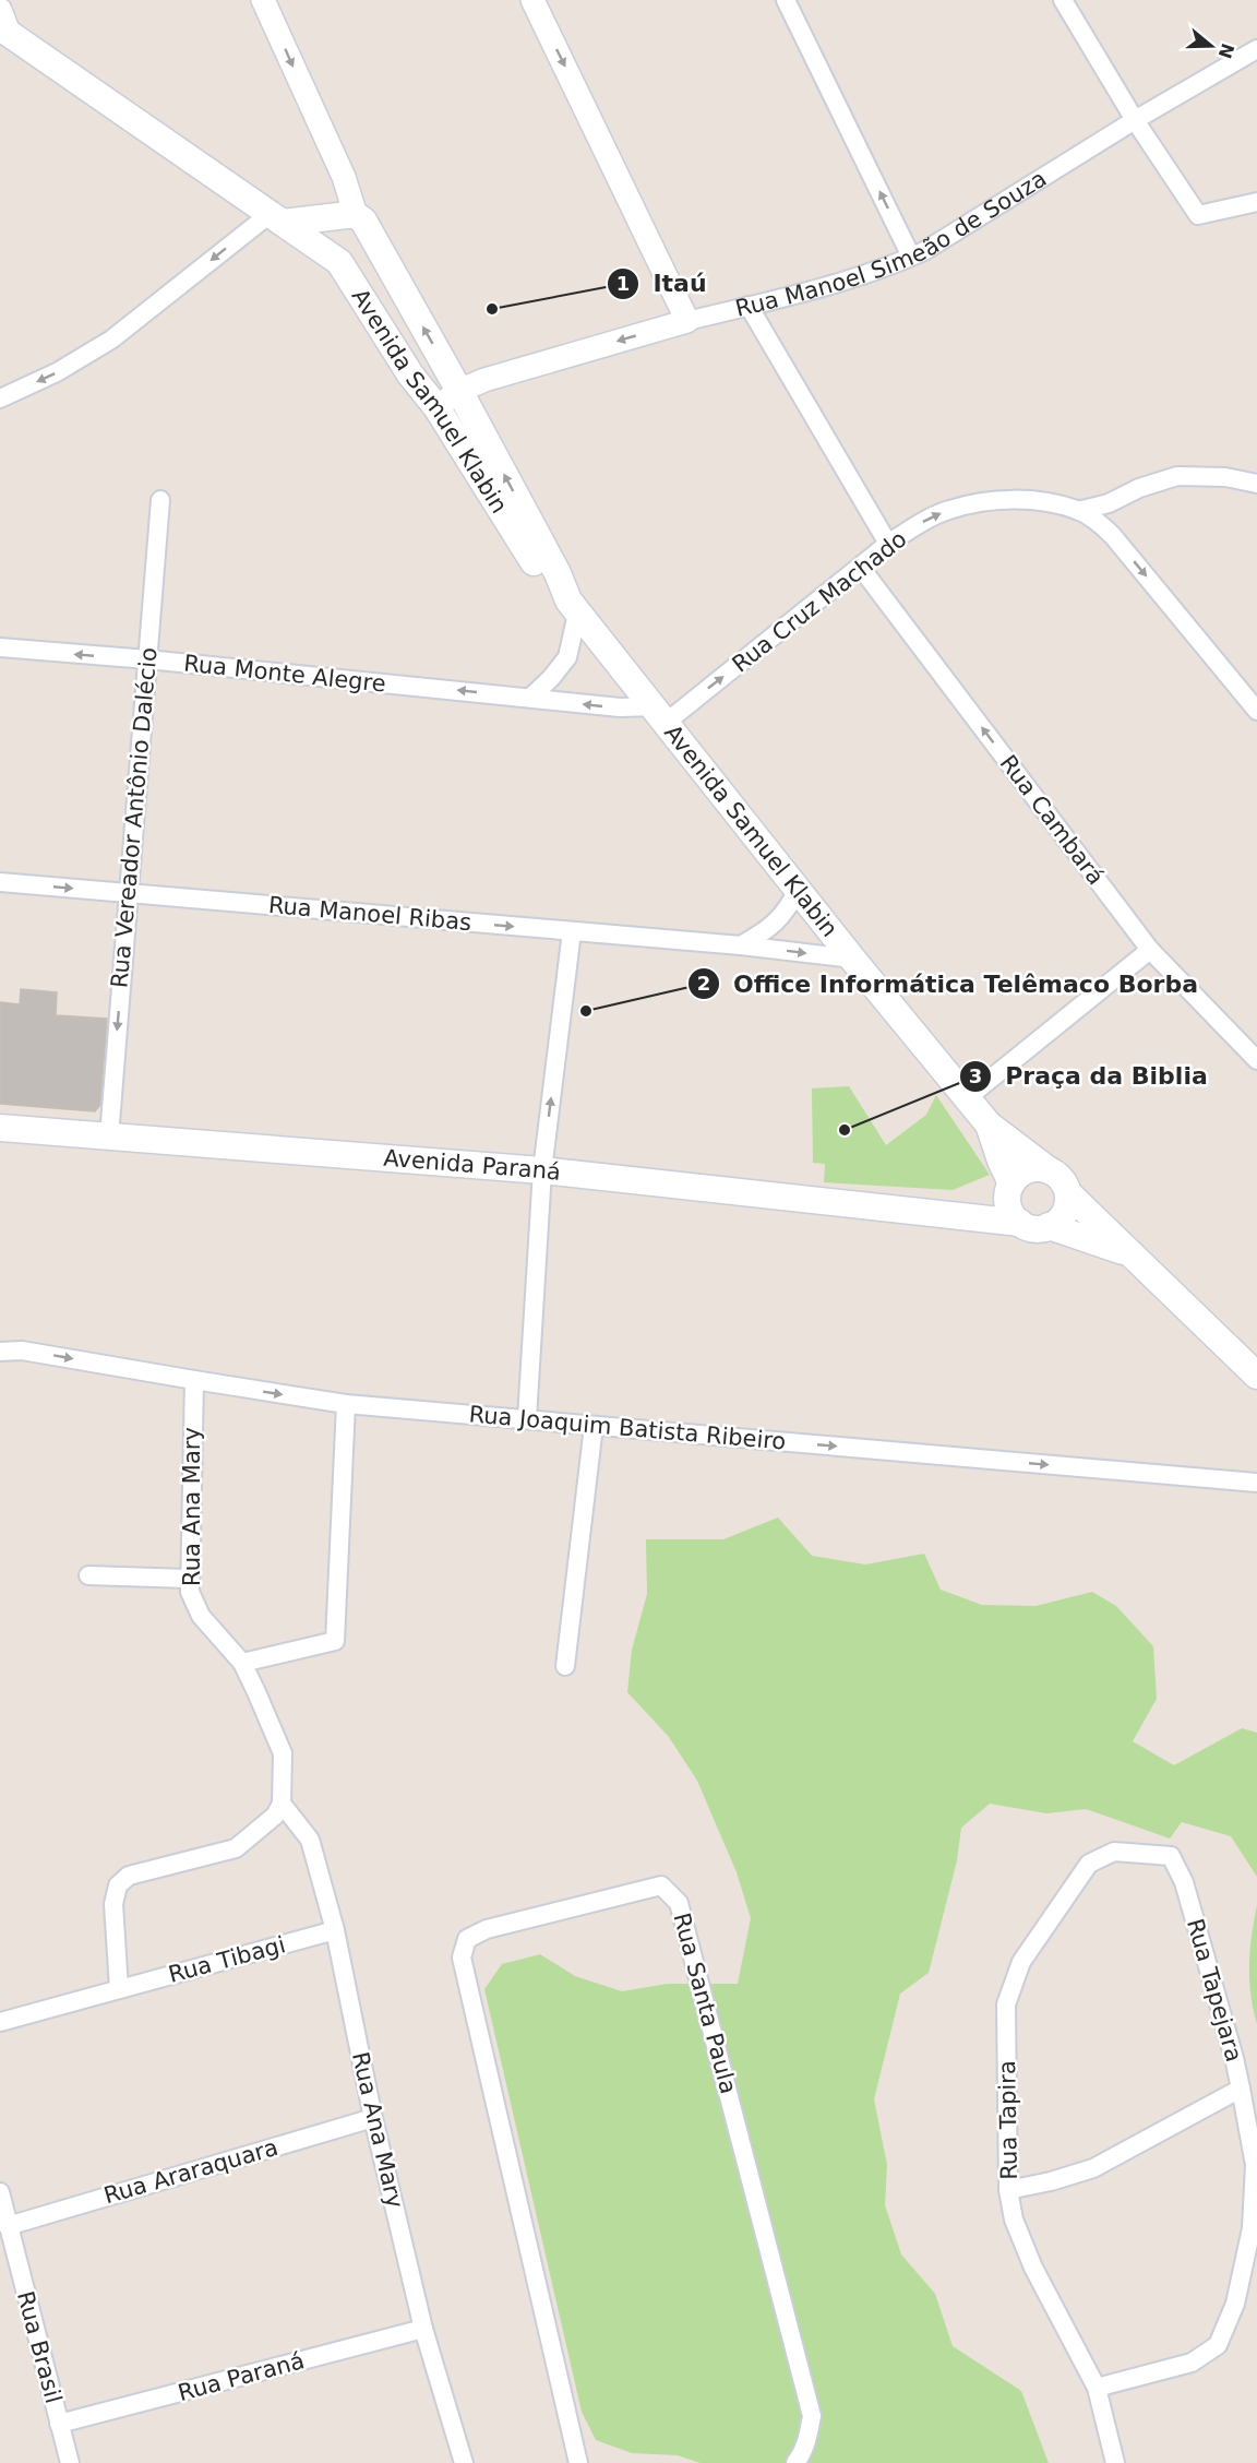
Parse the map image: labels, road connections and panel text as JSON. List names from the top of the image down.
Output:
{
  "streets": {
    "main road": ["Avenida Samuel Klabin", "Avenida Paraná"],
    "street": [
      "Rua Manoel Simeão de Souza",
      "Rua Cruz Machado",
      "Rua Monte Alegre",
      "Rua Vereador Antônio Dalécio",
      "Rua Cambará",
      "Rua Manoel Ribas",
      "Rua Joaquim Batista Ribeiro",
      "Rua Ana Mary",
      "Rua Tibagi",
      "Rua Tapejara",
      "Rua Santa Paula",
      "Rua Tapira",
      "Rua Araraquara",
      "Rua Brasil",
      "Rua Paraná"
    ]
  },
  "crossings": [
    ["Rua Manoel Simeão de Souza", "Avenida Samuel Klabin"],
    ["Avenida Samuel Klabin", "Rua Cruz Machado"],
    ["Avenida Samuel Klabin", "Rua Monte Alegre"],
    ["Avenida Samuel Klabin", "Rua Manoel Ribas"],
    ["Avenida Samuel Klabin", "Avenida Paraná"],
    ["Rua Cruz Machado", "Rua Monte Alegre"],
    ["Rua Cruz Machado", "Rua Cambará"],
    ["Rua Monte Alegre", "Rua Vereador Antônio Dalécio"],
    ["Rua Vereador Antônio Dalécio", "Rua Manoel Ribas"],
    ["Rua Vereador Antônio Dalécio", "Avenida Paraná"],
    ["Rua Joaquim Batista Ribeiro", "Rua Ana Mary"],
    ["Rua Ana Mary", "Rua Tibagi"],
    ["Rua Ana Mary", "Rua Araraquara"],
    ["Rua Ana Mary", "Rua Paraná"],
    ["Rua Tapejara", "Rua Tapira"],
    ["Rua Araraquara", "Rua Brasil"],
    ["Rua Brasil", "Rua Paraná"]
  ],
  "one_way": [
    "Rua Monte Alegre",
    "Rua Vereador Antônio Dalécio",
    "Rua Cambará",
    "Rua Manoel Ribas",
    "Rua Joaquim Batista Ribeiro"
  ],
  "places": ["Itaú", "Office Informática Telêmaco Borba", "Praça da Biblia"],
  "north": "right"
}
